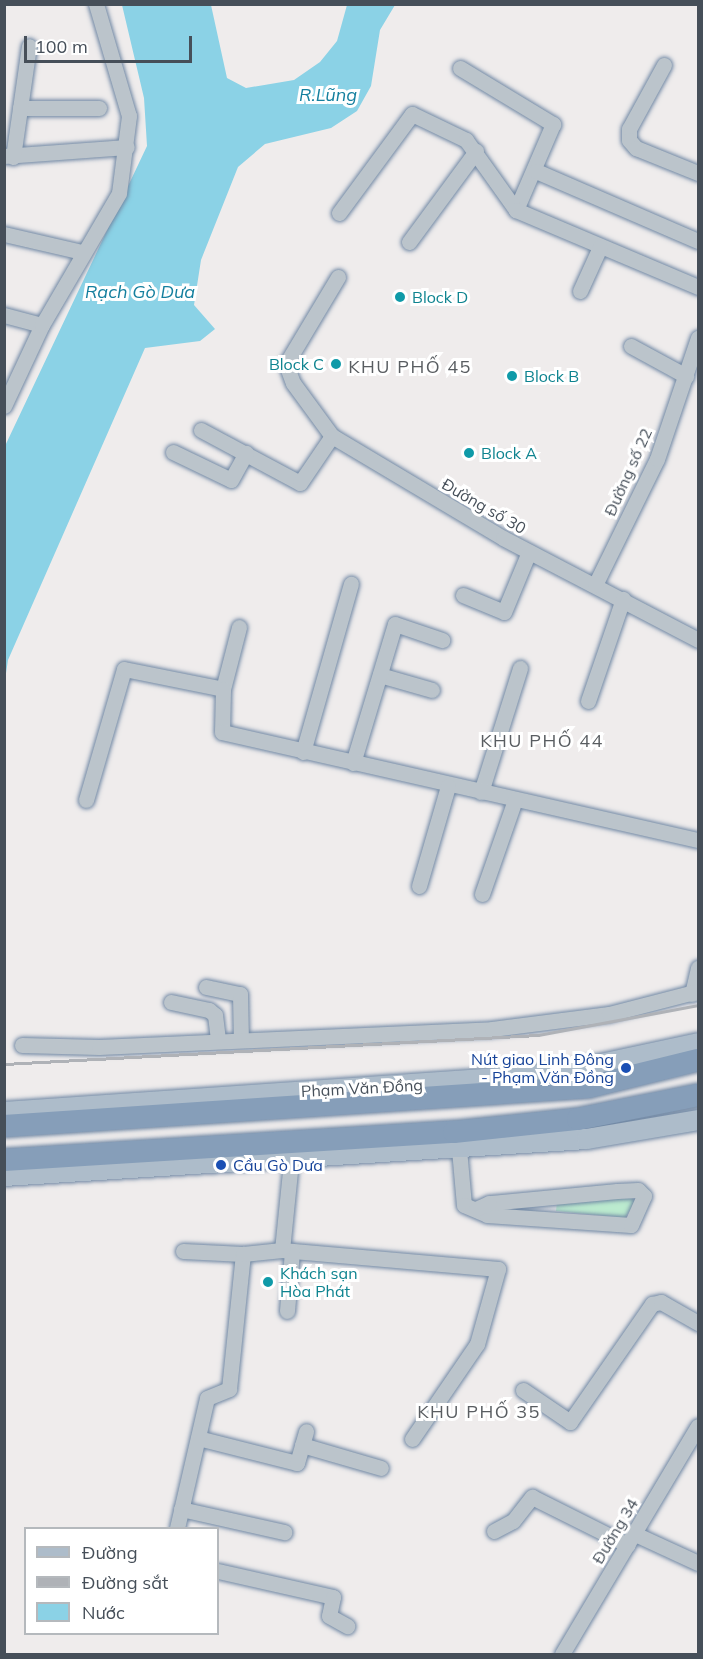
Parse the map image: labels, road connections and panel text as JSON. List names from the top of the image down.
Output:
{
  "streets": {
    "highway": ["Phạm Văn Đồng"],
    "street": ["Đường số 22", "Đường số 30", "Đường 34"]
  },
  "crossings": [
    ["Đường số 22", "Đường số 30"]
  ],
  "districts": ["KHU PHỐ 45", "KHU PHỐ 44", "KHU PHỐ 35"],
  "water": ["R.Lũng", "Rạch Gò Dưa"],
  "places": [
    "Block D",
    "Block C",
    "Block B",
    "Block A",
    "Nút giao Linh Đông - Phạm Văn Đồng",
    "Cầu Gò Dưa",
    "Khách sạn Hòa Phát"
  ],
  "legend": ["Đường", "Đường sắt", "Nước"],
  "scale_bar": "100 m"
}
